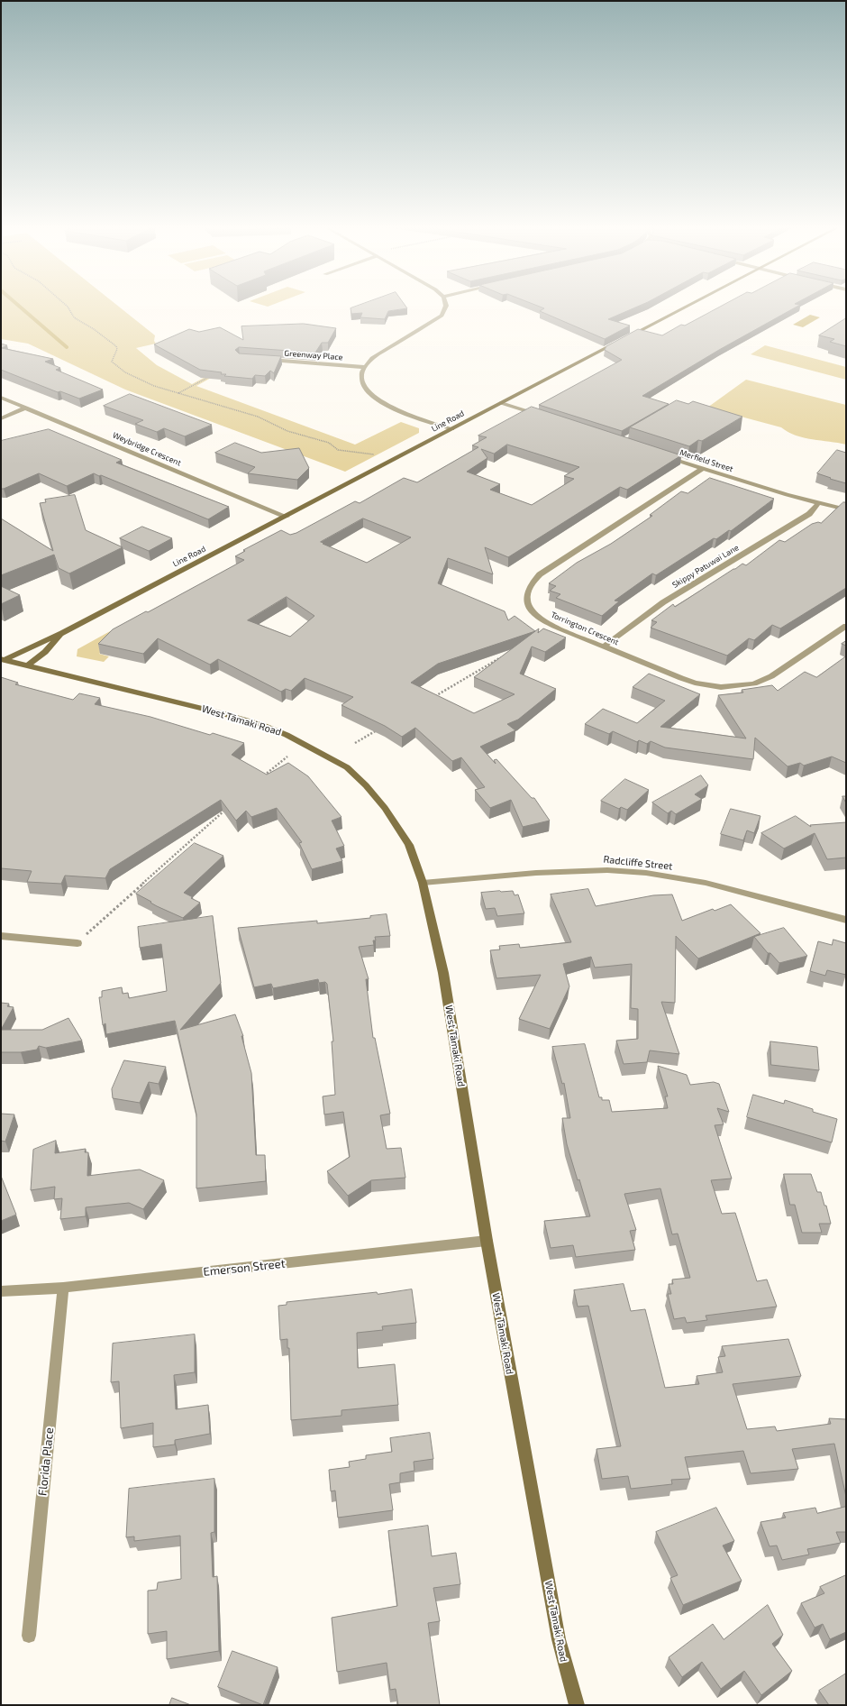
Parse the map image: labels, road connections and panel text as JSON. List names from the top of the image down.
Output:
{
  "streets": {
    "main road": ["Line Road", "West Tāmaki Road"],
    "street": [
      "Greenway Place",
      "Weybridge Crescent",
      "Merfield Street",
      "Skippy Patuwai Lane",
      "Torrington Crescent",
      "Radcliffe Street",
      "Emerson Street",
      "Florida Place"
    ]
  },
  "crossings": [
    ["Line Road", "Weybridge Crescent"],
    ["Line Road", "West Tāmaki Road"],
    ["Merfield Street", "Skippy Patuwai Lane"],
    ["Merfield Street", "Torrington Crescent"],
    ["Skippy Patuwai Lane", "Torrington Crescent"],
    ["West Tāmaki Road", "Radcliffe Street"],
    ["West Tāmaki Road", "Emerson Street"],
    ["Emerson Street", "Florida Place"]
  ]
}
